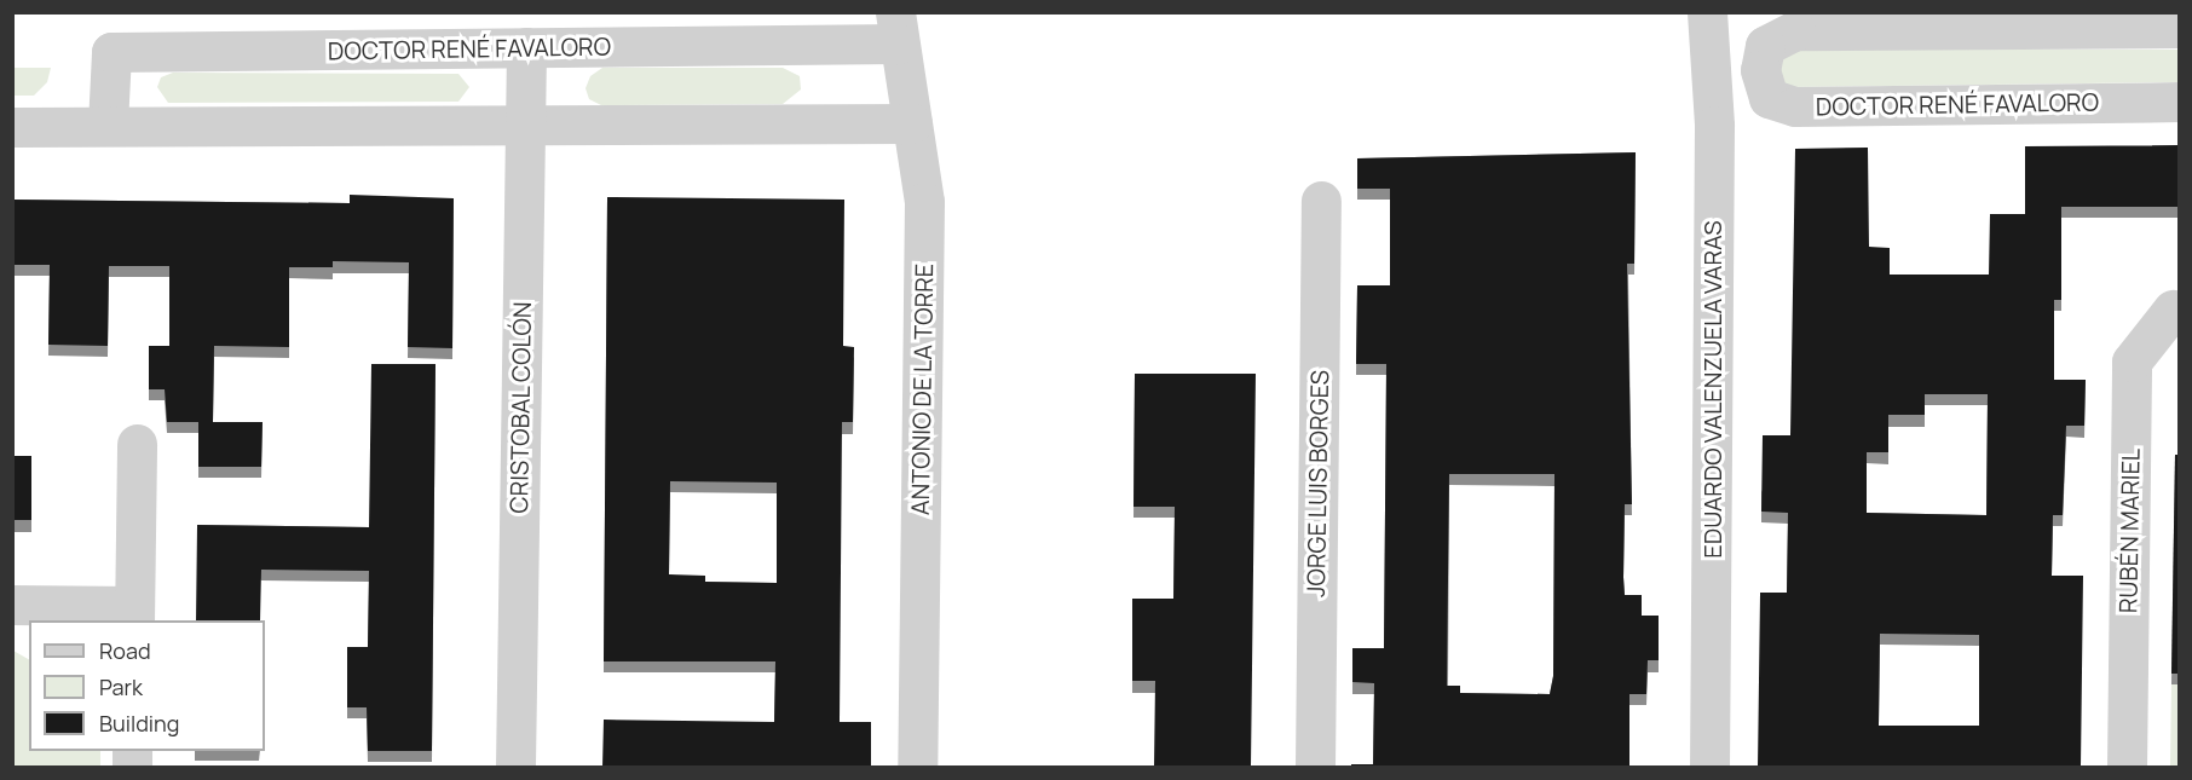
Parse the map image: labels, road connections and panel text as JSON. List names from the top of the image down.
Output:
{
  "streets": {
    "street": [
      "DOCTOR RENÉ FAVALORO",
      "ANTONIO DE LA TORRE",
      "EDUARDO VALENZUELA VARAS",
      "CRISTOBAL COLÓN",
      "JORGE LUIS BORGES",
      "RUBÉN MARIEL"
    ]
  },
  "crossings": [
    ["DOCTOR RENÉ FAVALORO", "ANTONIO DE LA TORRE"],
    ["DOCTOR RENÉ FAVALORO", "CRISTOBAL COLÓN"]
  ],
  "legend": ["Road", "Park", "Building"]
}
